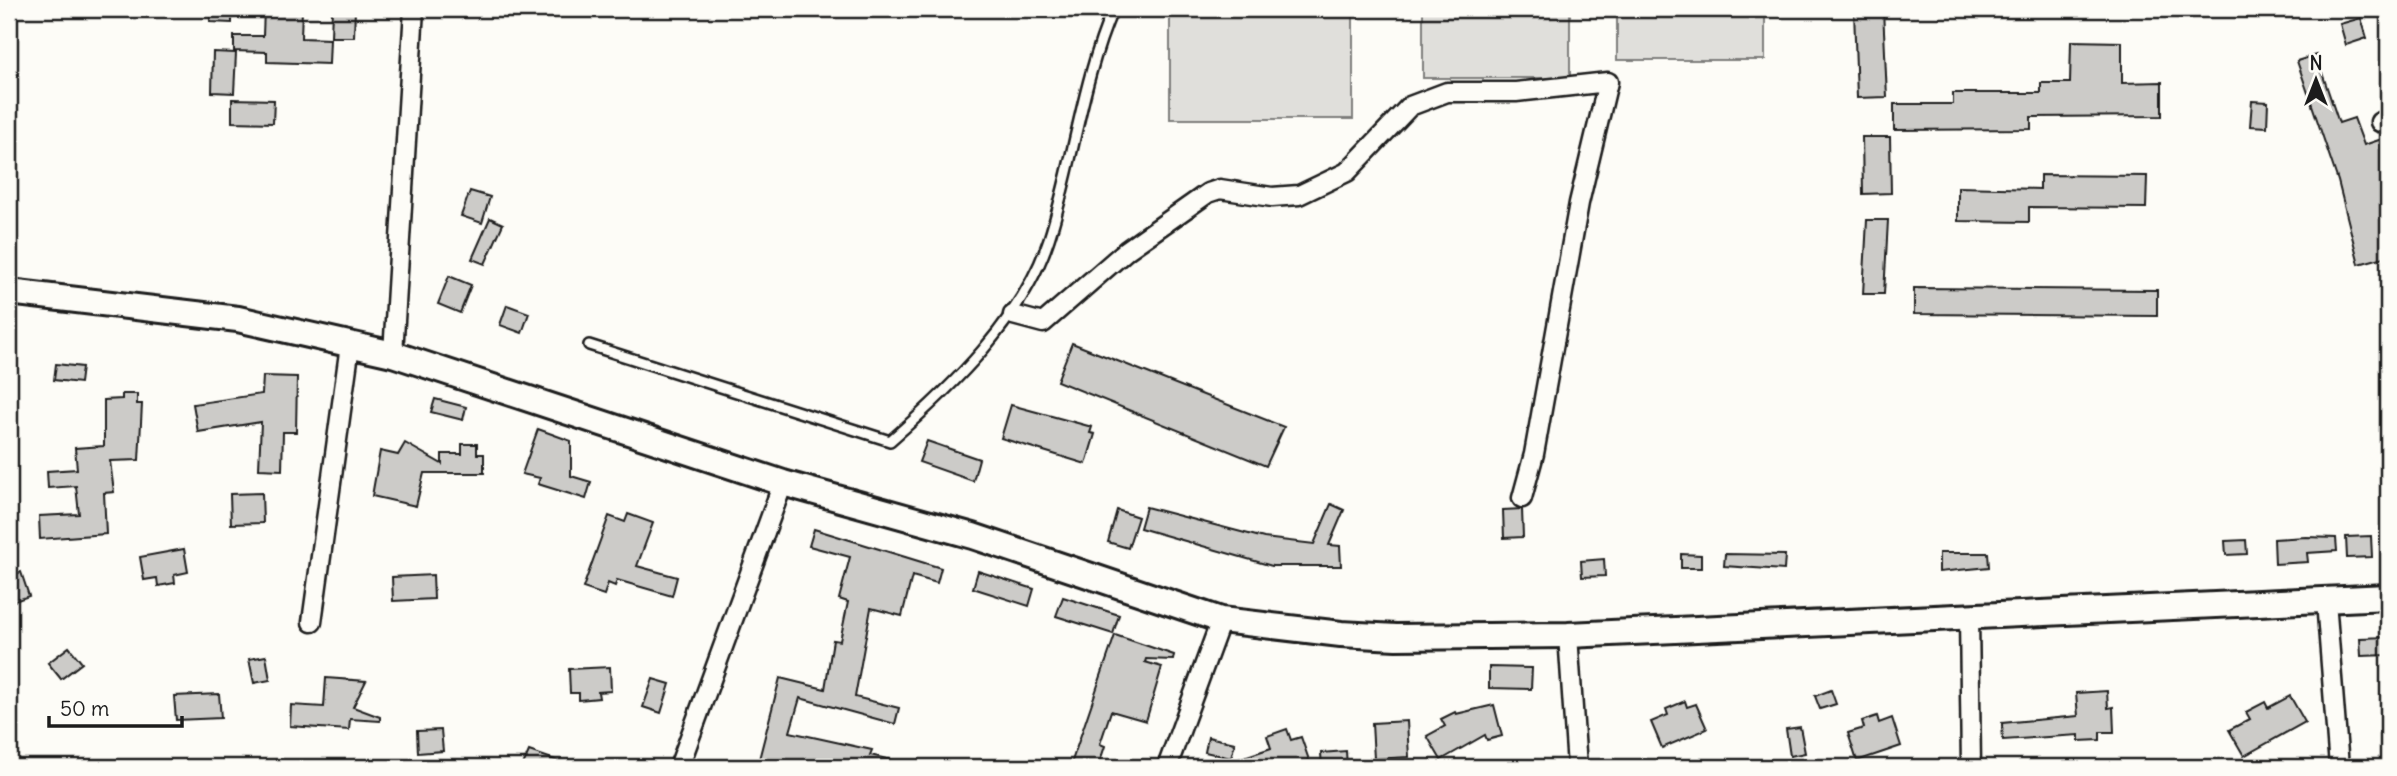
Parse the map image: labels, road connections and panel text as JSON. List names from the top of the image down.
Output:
{
  "scale_bar": "50 m",
  "north": "top"
}
